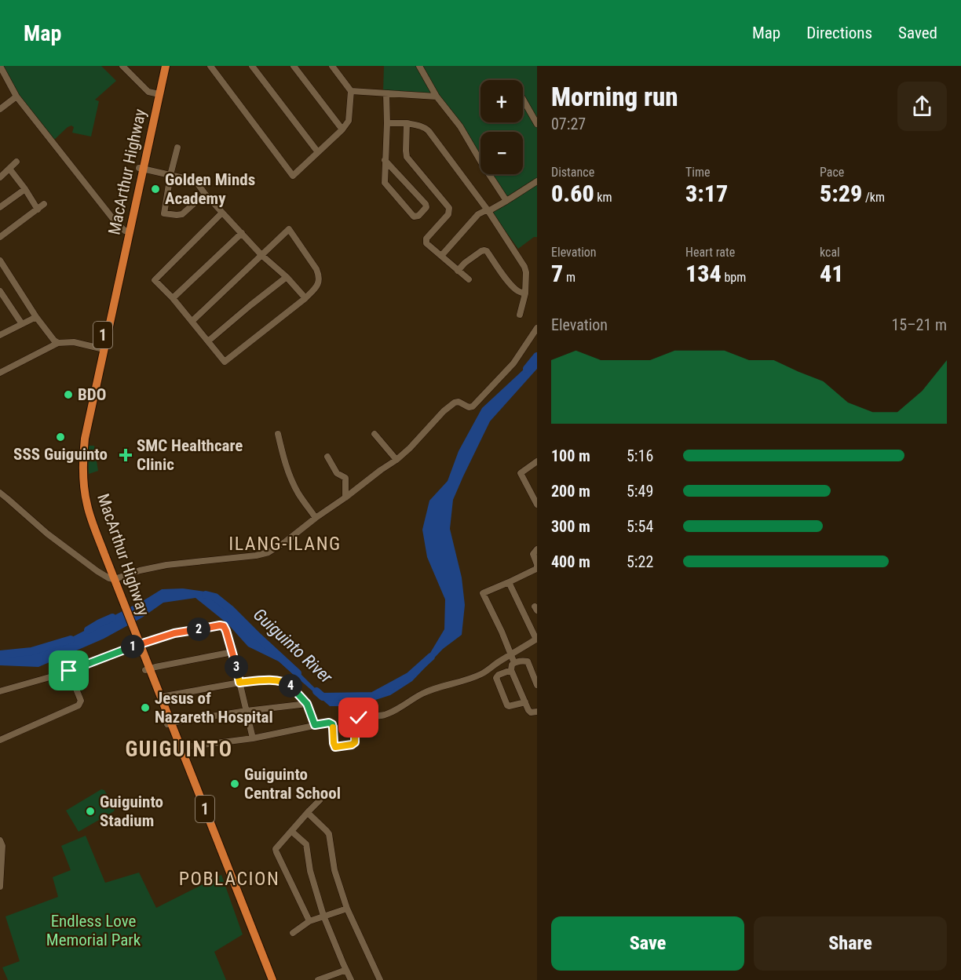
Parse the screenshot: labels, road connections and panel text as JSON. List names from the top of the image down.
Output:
{
  "streets": {
    "highway": ["MacArthur Highway", "1"]
  },
  "districts": ["ILANG-ILANG", "GUIGUINTO", "POBLACION"],
  "water": ["Guiguinto River"],
  "parks": ["Endless Love Memorial Park"],
  "places": {
    "other": [
      "Golden Minds Academy",
      "BDO",
      "SSS Guiguinto",
      "Jesus of Nazareth Hospital",
      "Guiguinto Central School",
      "Guiguinto Stadium"
    ],
    "health": ["SMC Healthcare Clinic"]
  },
  "page": {
    "header": "Map",
    "nav": ["Map", "Directions", "Saved"],
    "heading": ["Morning run", "07:27"],
    "map_buttons": ["+", "−"],
    "stats": [
      ["Distance", "0.60 km"],
      ["Time", "3:17"],
      ["Pace", "5:29 /km"],
      ["Elevation", "7 m"],
      ["Heart rate", "134 bpm"],
      ["kcal", "41"]
    ],
    "chart": ["Elevation", "15–21 m"],
    "list": [
      {
        "name": "100 m",
        "note": "5:16"
      },
      {
        "name": "200 m",
        "note": "5:49"
      },
      {
        "name": "300 m",
        "note": "5:54"
      },
      {
        "name": "400 m",
        "note": "5:22"
      }
    ],
    "pins": [
      "2",
      "1",
      "3",
      "4"
    ],
    "buttons": ["Save", "Share"]
  }
}
